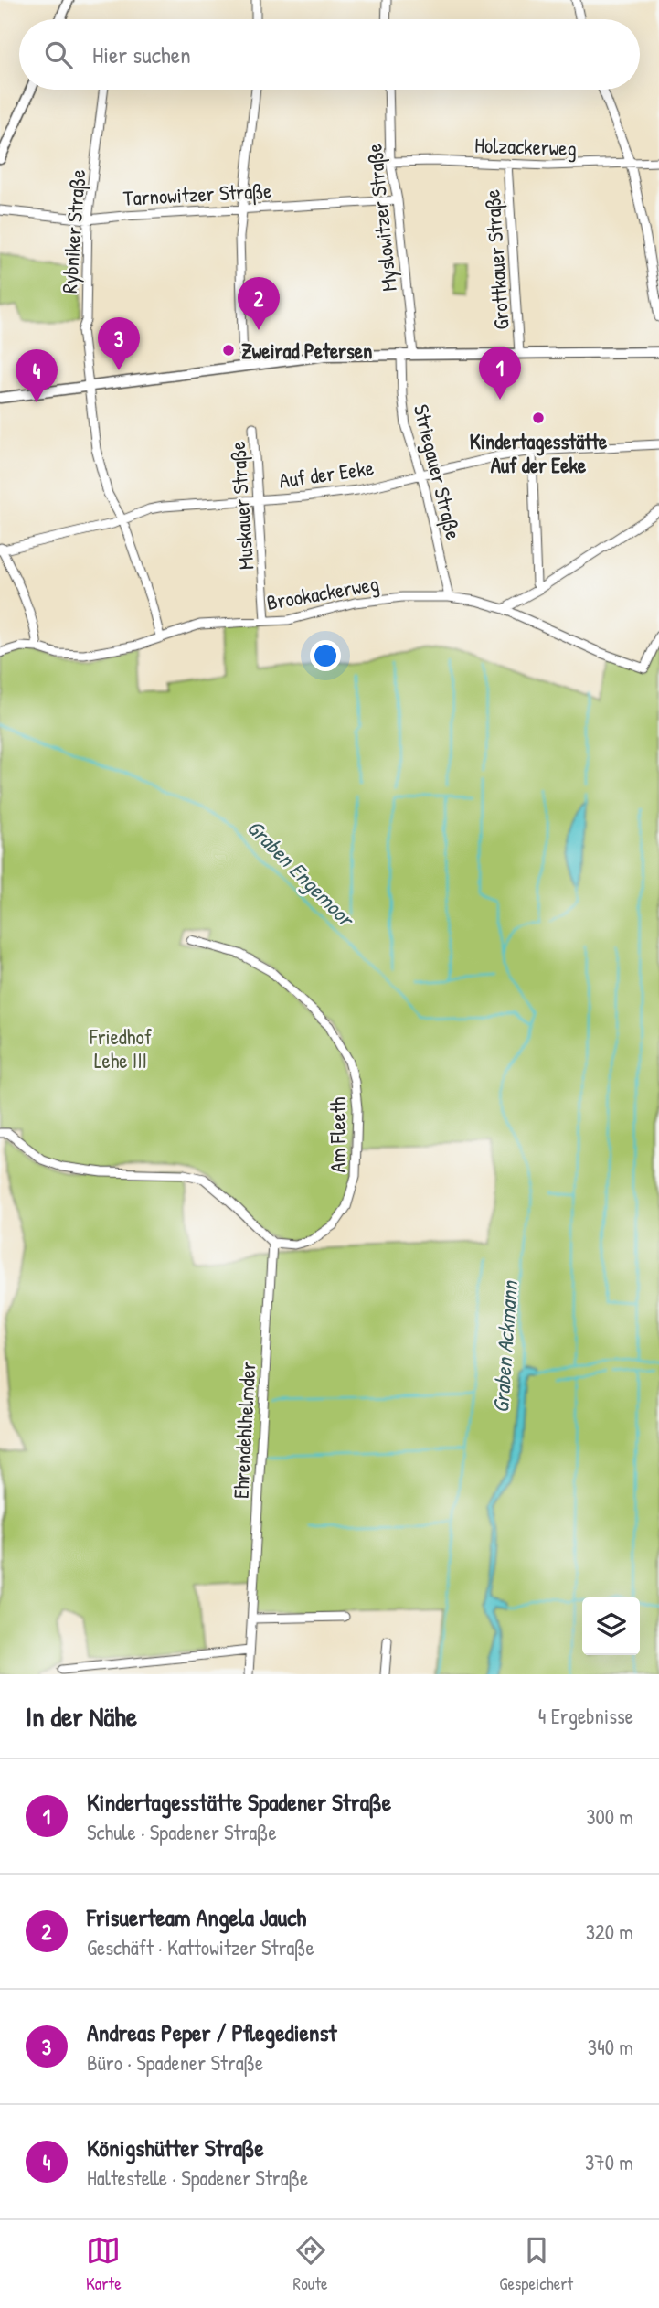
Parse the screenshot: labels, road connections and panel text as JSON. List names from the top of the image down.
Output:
{
  "streets": {
    "street": [
      "Holzackerweg",
      "Tarnowitzer Straße",
      "Myslowitzer Straße",
      "Rybniker Straße",
      "Grottkauer Straße",
      "Striegauer Straße",
      "Auf der Eeke",
      "Muskauer Straße",
      "Brookackerweg",
      "Am Fleeth",
      "Ehrendehlhelmder"
    ]
  },
  "crossings": [
    ["Holzackerweg", "Myslowitzer Straße"],
    ["Holzackerweg", "Grottkauer Straße"],
    ["Tarnowitzer Straße", "Myslowitzer Straße"],
    ["Tarnowitzer Straße", "Rybniker Straße"],
    ["Rybniker Straße", "Auf der Eeke"],
    ["Rybniker Straße", "Brookackerweg"],
    ["Striegauer Straße", "Auf der Eeke"],
    ["Striegauer Straße", "Brookackerweg"],
    ["Auf der Eeke", "Muskauer Straße"],
    ["Muskauer Straße", "Brookackerweg"],
    ["Am Fleeth", "Ehrendehlhelmder"]
  ],
  "water": ["Graben Engemoor", "Graben Ackmann"],
  "parks": ["Friedhof Lehe III"],
  "places": ["Zweirad Petersen", "Kindertagesstätte Auf der Eeke"],
  "page": {
    "search": "Hier suchen",
    "pins": [
      "2",
      "3",
      "1",
      "4"
    ],
    "heading": ["In der Nähe", "4 Ergebnisse"],
    "list": [
      {
        "mark": "1",
        "name": "Kindertagesstätte Spadener Straße",
        "note": "Schule · Spadener Straße",
        "value": "300 m"
      },
      {
        "mark": "2",
        "name": "Frisuerteam Angela Jauch",
        "note": "Geschäft · Kattowitzer Straße",
        "value": "320 m"
      },
      {
        "mark": "3",
        "name": "Andreas Peper / Pflegedienst",
        "note": "Büro · Spadener Straße",
        "value": "340 m"
      },
      {
        "mark": "4",
        "name": "Königshütter Straße",
        "note": "Haltestelle · Spadener Straße",
        "value": "370 m"
      }
    ],
    "nav": ["Karte", "Route", "Gespeichert"]
  }
}
